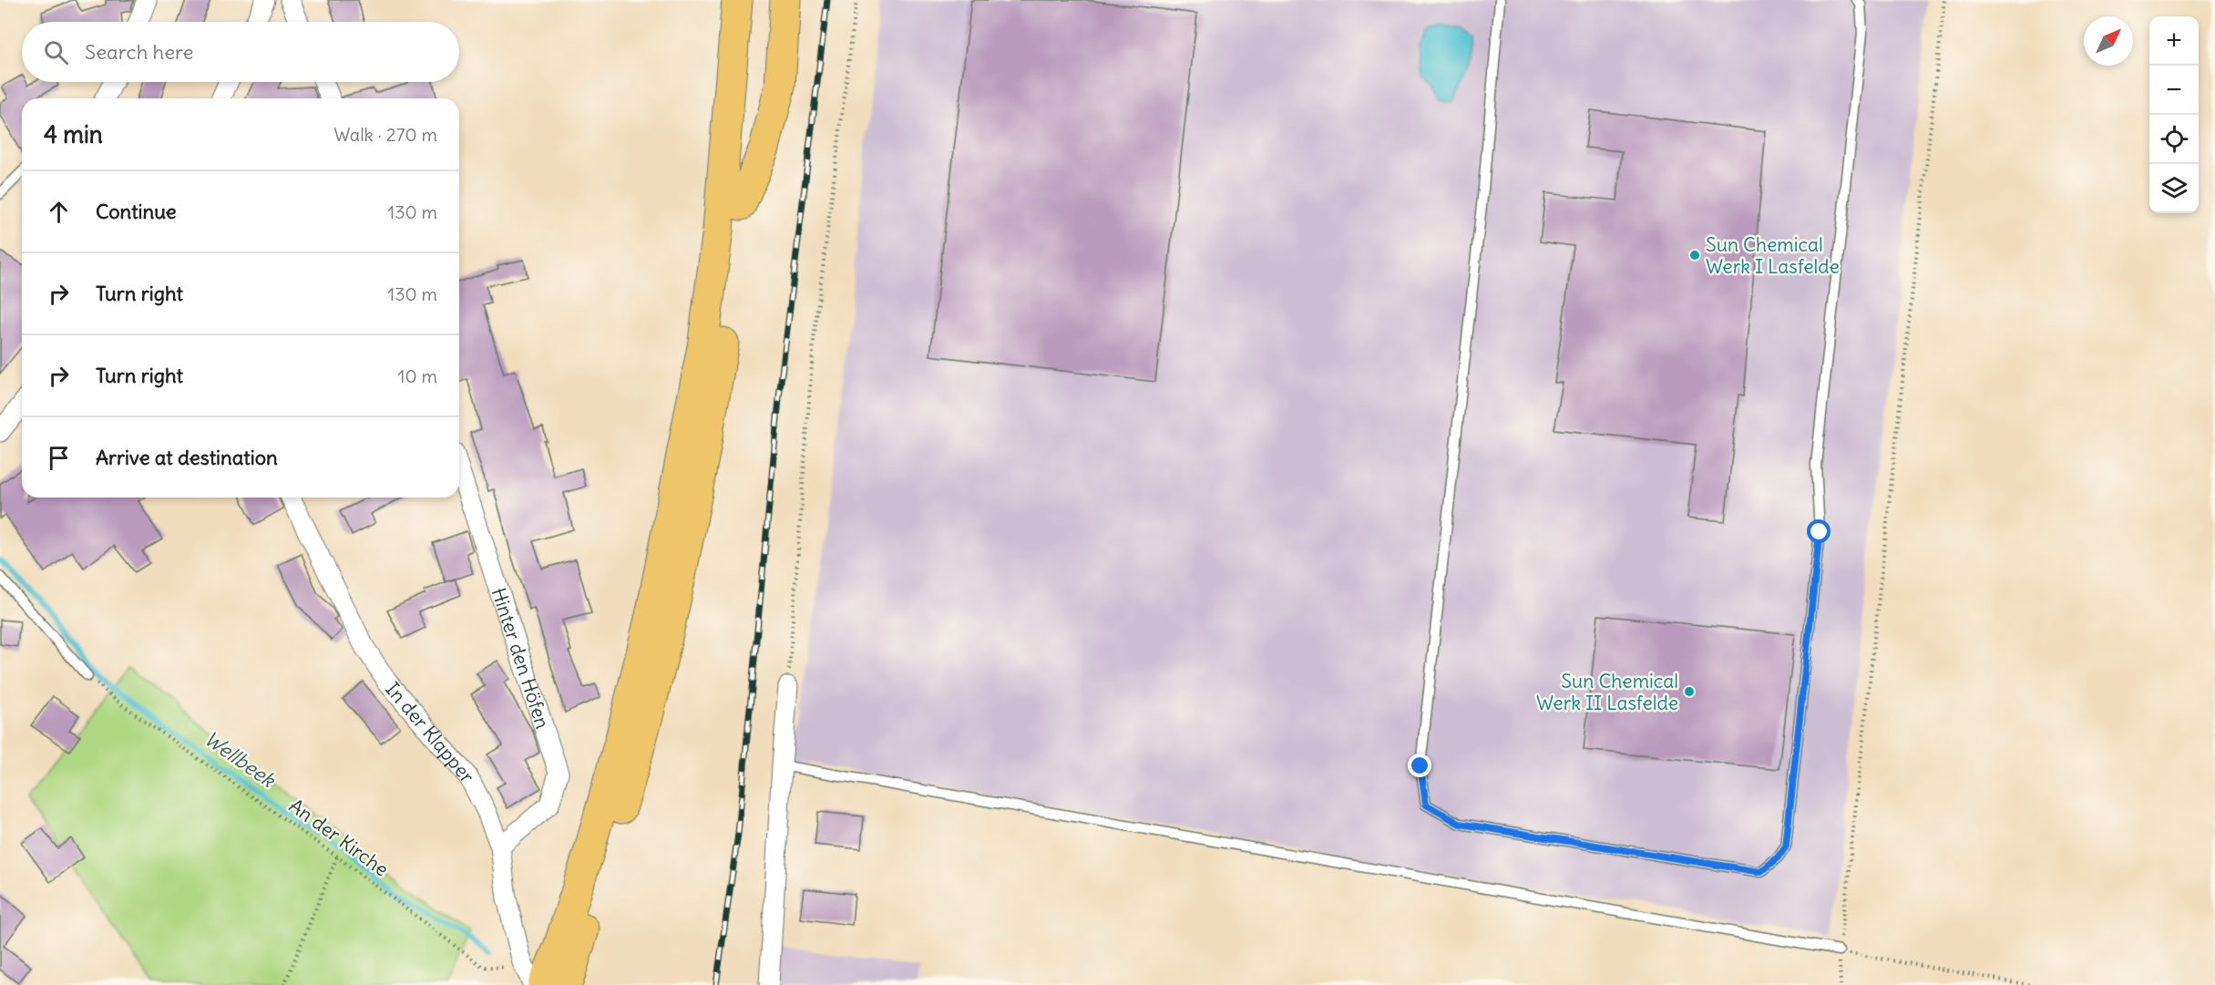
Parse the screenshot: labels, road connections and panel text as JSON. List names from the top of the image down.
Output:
{
  "streets": {
    "street": ["Hinter den Höfen", "In der Klapper"],
    "path": ["An der Kirche"]
  },
  "crossings": [
    ["Hinter den Höfen", "In der Klapper"],
    ["In der Klapper", "An der Kirche"]
  ],
  "water": ["Wellbeek"],
  "places": ["Sun Chemical Werk I Lasfelde", "Sun Chemical Werk II Lasfelde"],
  "north": "top right",
  "page": {
    "map_buttons": ["+", "−"],
    "search": "Search here",
    "heading": ["4 min", "Walk · 270 m"],
    "list": [
      ["Continue", "130 m"],
      ["Turn right", "130 m"],
      ["Turn right", "10 m"],
      "Arrive at destination"
    ]
  }
}
